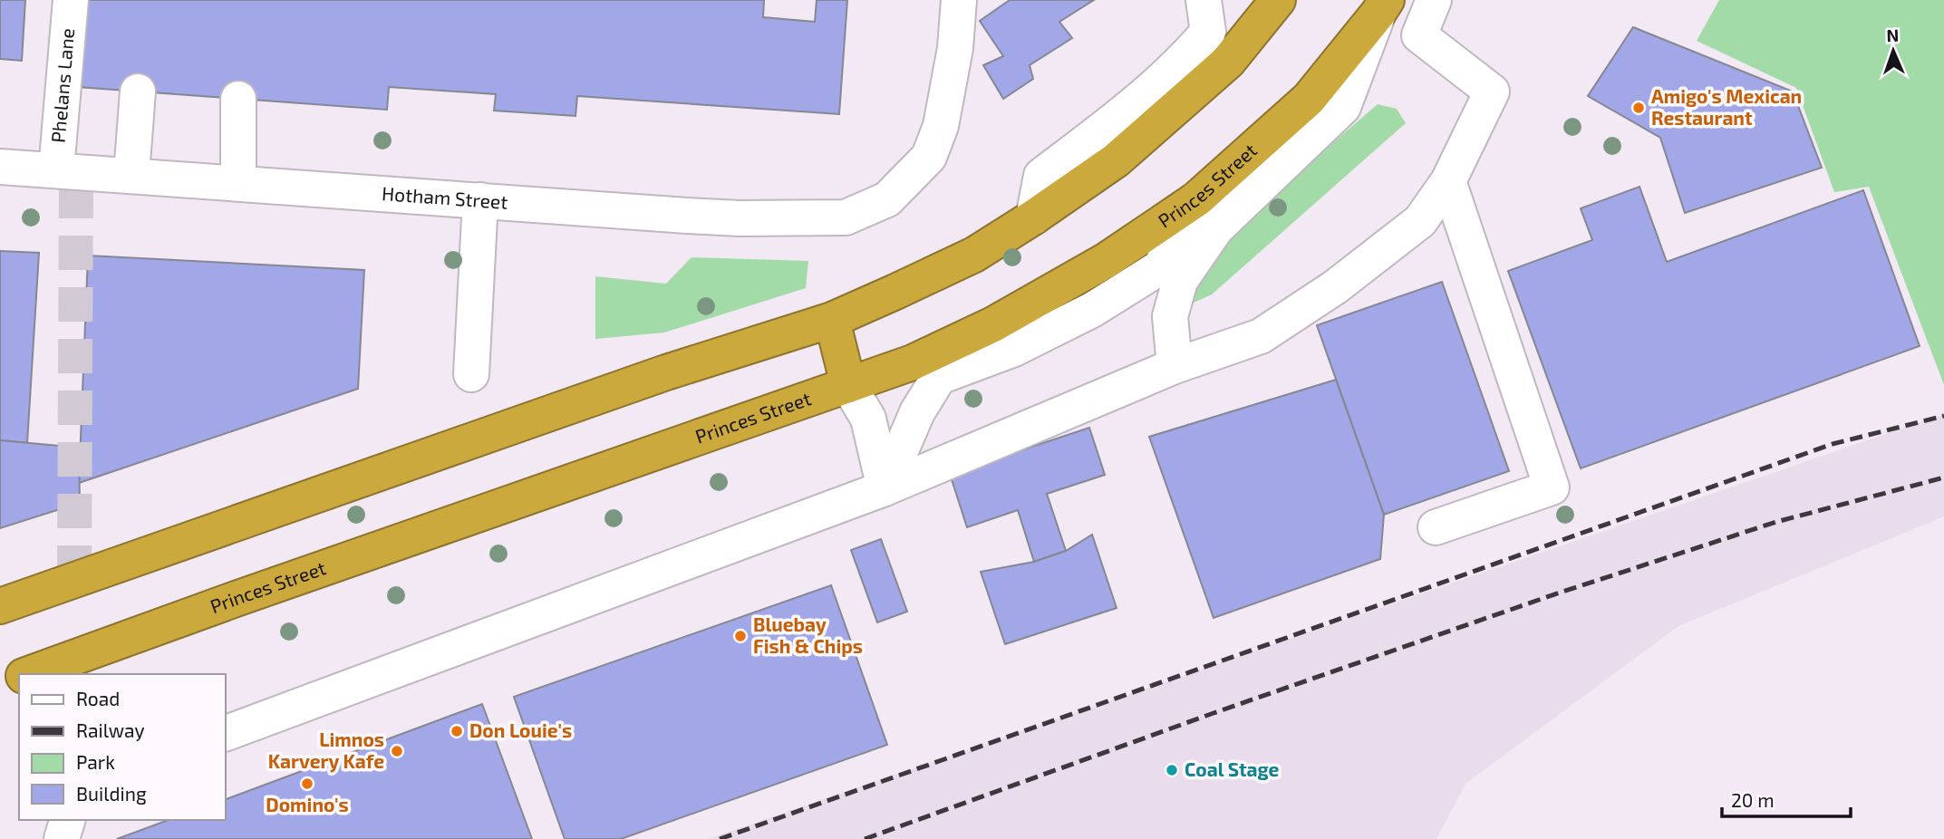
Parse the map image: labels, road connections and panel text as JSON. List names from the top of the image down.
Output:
{
  "streets": {
    "highway": ["Princes Street"],
    "street": ["Phelans Lane", "Hotham Street"]
  },
  "crossings": [
    ["Phelans Lane", "Hotham Street"]
  ],
  "places": [
    "Amigo's Mexican Restaurant",
    "Bluebay Fish & Chips",
    "Don Louie's",
    "Limnos Karvery Kafe",
    "Coal Stage",
    "Domino's"
  ],
  "legend": [
    "Road",
    "Railway",
    "Park",
    "Building"
  ],
  "scale_bar": "20 m",
  "north": "top"
}
